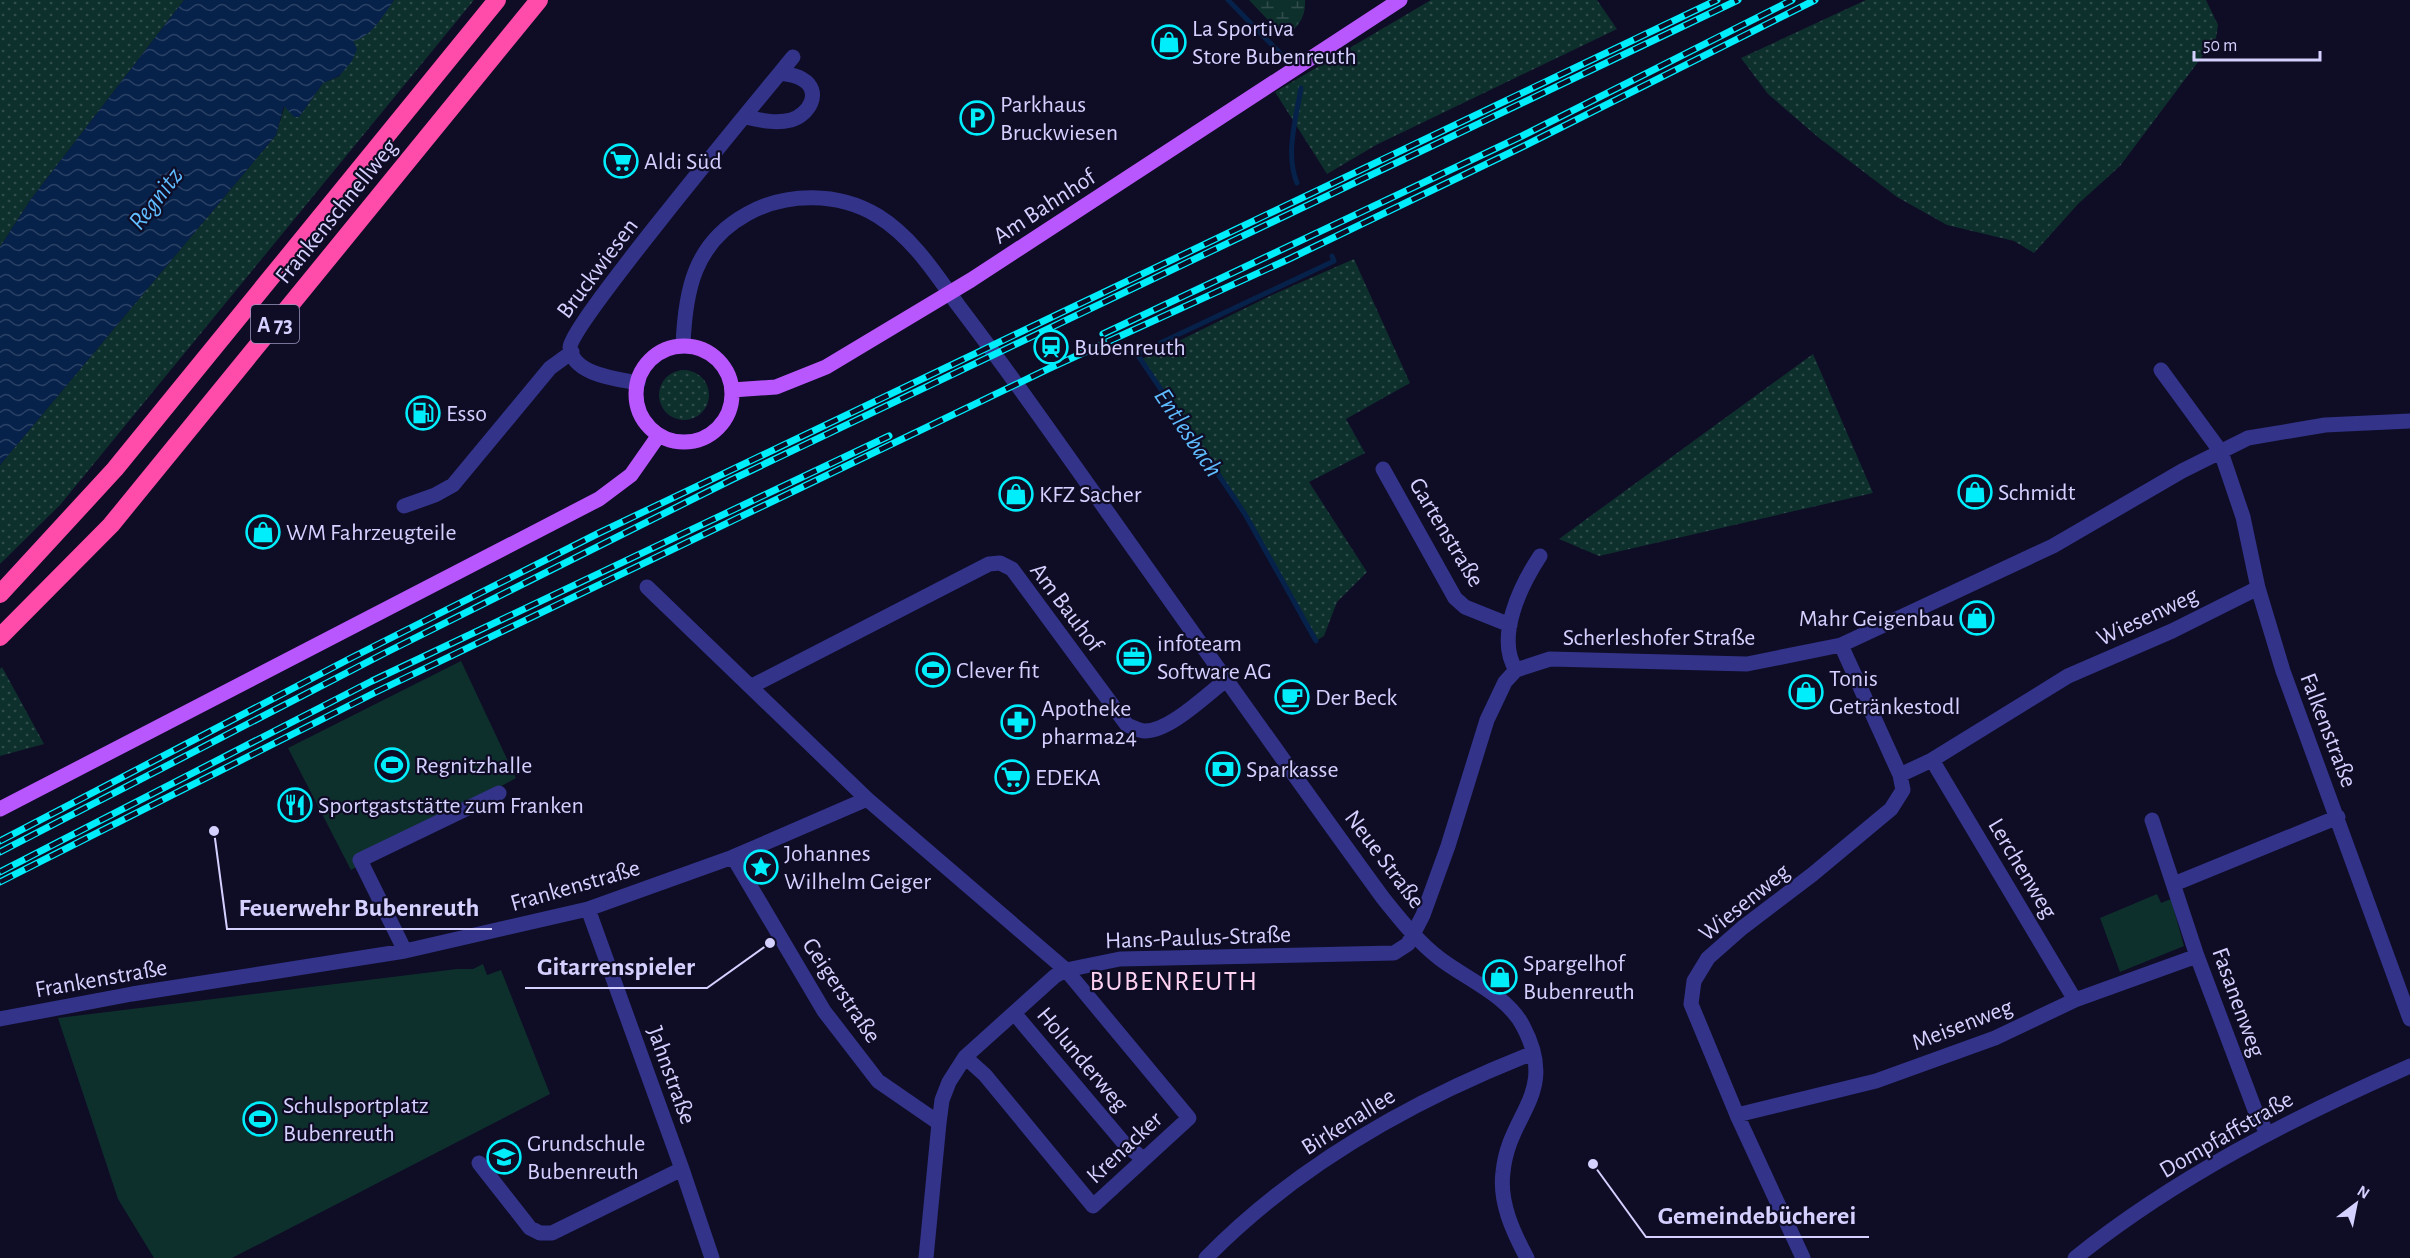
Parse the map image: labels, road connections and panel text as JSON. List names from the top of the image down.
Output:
{
  "streets": {
    "highway": ["Frankenschnellweg", "A 73"],
    "main road": ["Am Bahnhof"],
    "street": [
      "Bruckwiesen",
      "Gartenstraße",
      "Am Bauhof",
      "Wiesenweg",
      "Scherleshofer Straße",
      "Falkenstraße",
      "Neue Straße",
      "Lerchenweg",
      "Frankenstraße",
      "Hans-Paulus-Straße",
      "Geigerstraße",
      "Fasanenweg",
      "Meisenweg",
      "Holunderweg",
      "Jahnstraße",
      "Birkenallee",
      "Dompfaffstraße",
      "Krenacker"
    ]
  },
  "crossings": [
    ["Am Bahnhof", "Neue Straße"],
    ["Gartenstraße", "Scherleshofer Straße"],
    ["Am Bauhof", "Neue Straße"],
    ["Wiesenweg", "Falkenstraße"],
    ["Wiesenweg", "Lerchenweg"],
    ["Wiesenweg", "Meisenweg"],
    ["Scherleshofer Straße", "Falkenstraße"],
    ["Neue Straße", "Hans-Paulus-Straße"],
    ["Neue Straße", "Birkenallee"],
    ["Lerchenweg", "Meisenweg"],
    ["Frankenstraße", "Geigerstraße"],
    ["Frankenstraße", "Jahnstraße"],
    ["Hans-Paulus-Straße", "Geigerstraße"],
    ["Hans-Paulus-Straße", "Holunderweg"],
    ["Hans-Paulus-Straße", "Krenacker"],
    ["Fasanenweg", "Meisenweg"],
    ["Fasanenweg", "Dompfaffstraße"],
    ["Holunderweg", "Krenacker"]
  ],
  "districts": ["BUBENREUTH"],
  "water": ["Regnitz", "Entlesbach"],
  "places": {
    "shop": [
      "La Sportiva Store Bubenreuth",
      "Schmidt",
      "KFZ Sacher",
      "WM Fahrzeugteile",
      "Mahr Geigenbau",
      "Tonis Getränkestodl",
      "Spargelhof Bubenreuth"
    ],
    "parking": ["Parkhaus Bruckwiesen"],
    "supermarket": ["Aldi Süd", "EDEKA"],
    "station": ["Bubenreuth"],
    "fuel station": ["Esso"],
    "office": ["infoteam Software AG"],
    "sports": ["Clever fit", "Regnitzhalle", "Schulsportplatz Bubenreuth"],
    "cafe": ["Der Beck"],
    "pharmacy": ["Apotheke pharma24"],
    "bank": ["Sparkasse"],
    "restaurant": ["Sportgaststätte zum Franken"],
    "other": ["Feuerwehr Bubenreuth", "Gitarrenspieler", "Gemeindebücherei"],
    "place": ["Johannes Wilhelm Geiger"],
    "school or university": ["Grundschule Bubenreuth"]
  },
  "scale_bar": "50 m",
  "north": "top right"
}
